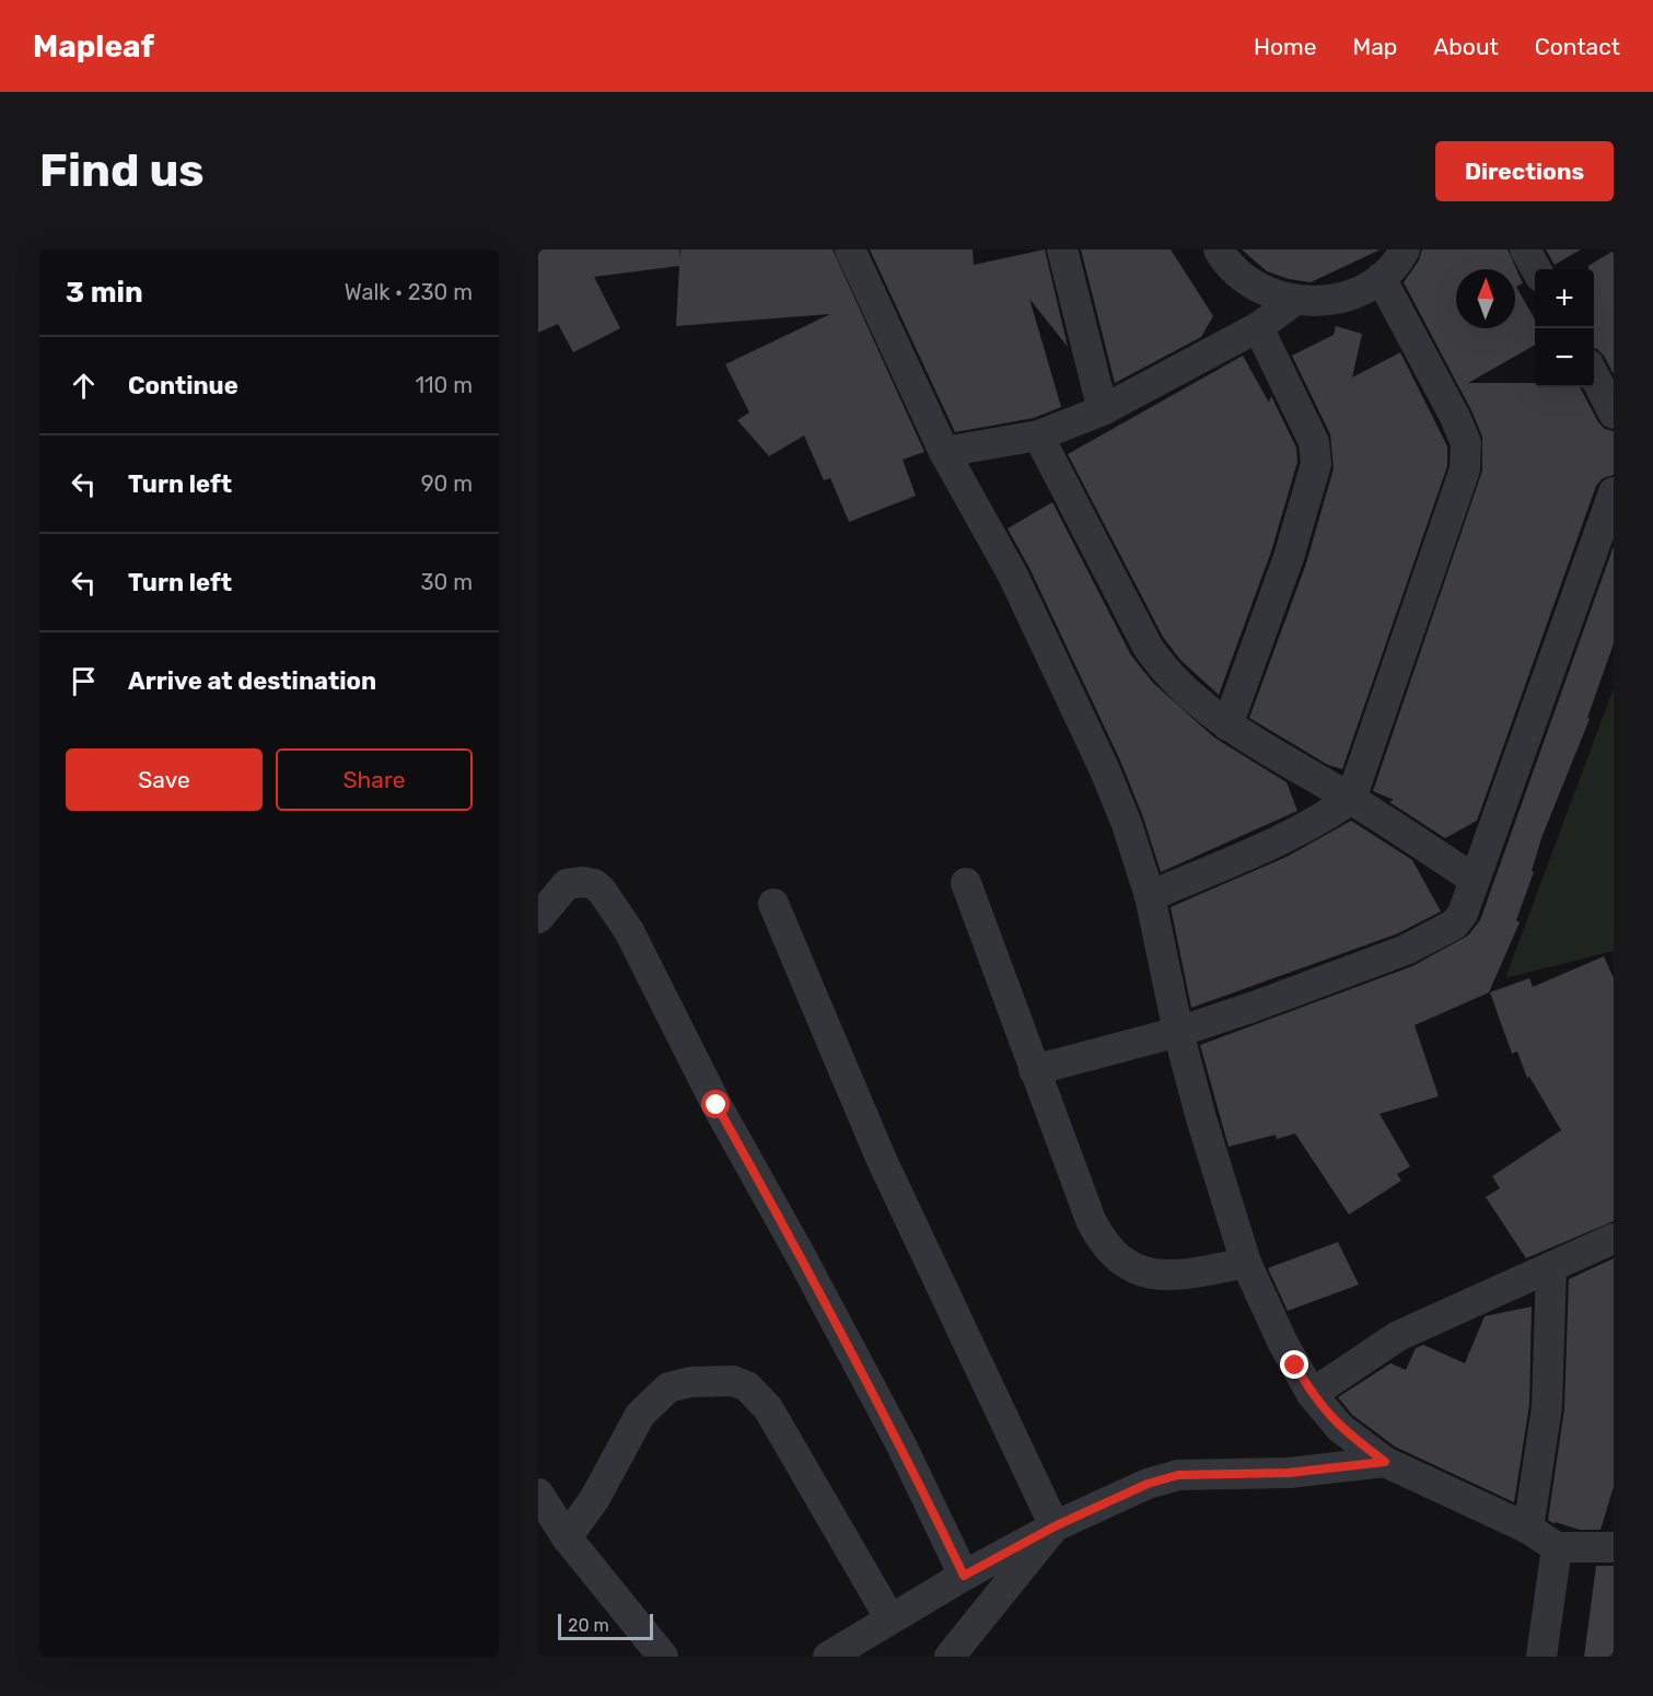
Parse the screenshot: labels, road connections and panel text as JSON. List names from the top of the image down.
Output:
{
  "scale_bar": "20 m",
  "north": "top",
  "page": {
    "header": "Mapleaf",
    "nav": [
      "Home",
      "Map",
      "About",
      "Contact"
    ],
    "buttons": [
      "Directions",
      ["Save", "Share"]
    ],
    "title": "Find us",
    "heading": ["3 min", "Walk · 230 m"],
    "map_buttons": ["+", "−"],
    "list": [
      ["Continue", "110 m"],
      ["Turn left", "90 m"],
      ["Turn left", "30 m"],
      "Arrive at destination"
    ],
    "scale": "20 m"
  }
}
